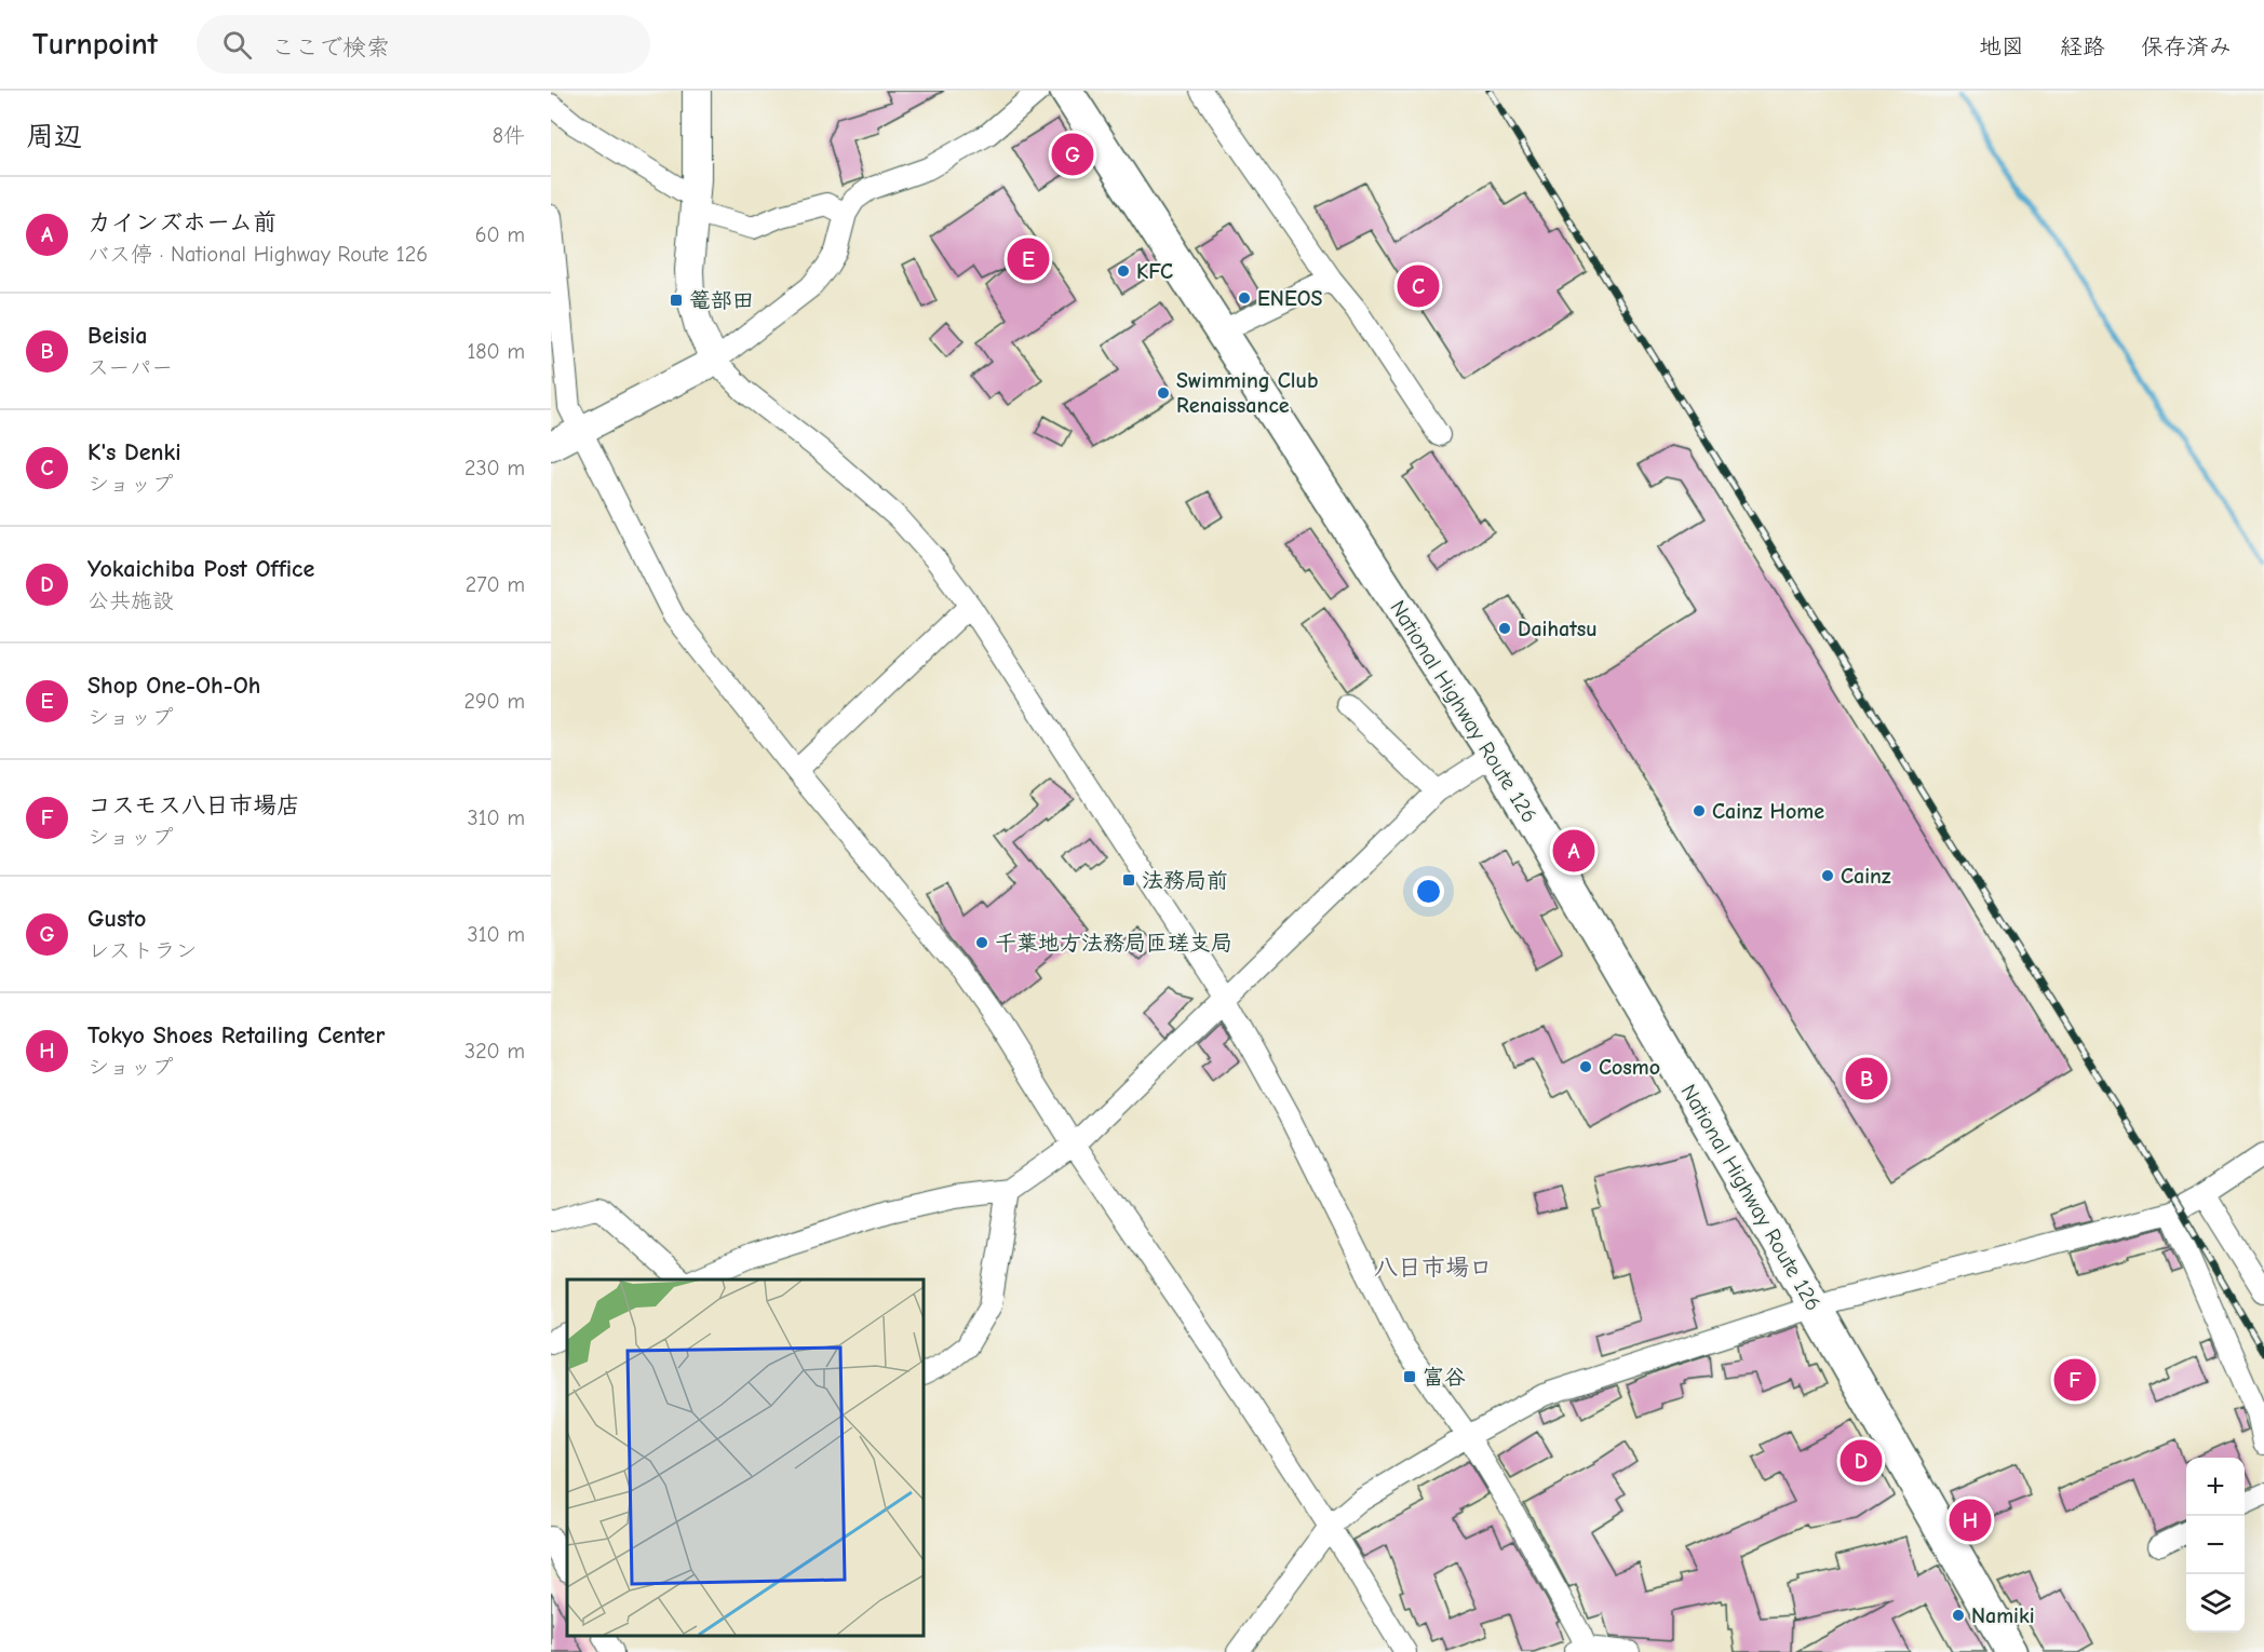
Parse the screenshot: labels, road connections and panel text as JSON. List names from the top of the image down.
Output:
{
  "streets": {
    "highway": ["National Highway Route 126"]
  },
  "districts": ["八日市場ロ"],
  "places": {
    "other": [
      "KFC",
      "ENEOS",
      "Swimming Club Renaissance",
      "Daihatsu",
      "Cainz Home",
      "Cainz",
      "千葉地方法務局匝瑳支局",
      "Cosmo",
      "Namiki"
    ],
    "transit": ["篭部田", "法務局前", "富谷"]
  },
  "page": {
    "header": "Turnpoint",
    "search": "ここで検索",
    "nav": ["地図", "経路", "保存済み"],
    "heading": ["周辺", "8件"],
    "pins": [
      "G",
      "E",
      "C",
      "A",
      "B",
      "F",
      "D",
      "H"
    ],
    "list": [
      {
        "mark": "A",
        "name": "カインズホーム前",
        "note": "バス停 · National Highway Route 126",
        "value": "60 m"
      },
      {
        "mark": "B",
        "name": "Beisia",
        "note": "スーパー",
        "value": "180 m"
      },
      {
        "mark": "C",
        "name": "K's Denki",
        "note": "ショップ",
        "value": "230 m"
      },
      {
        "mark": "D",
        "name": "Yokaichiba Post Office",
        "note": "公共施設",
        "value": "270 m"
      },
      {
        "mark": "E",
        "name": "Shop One-Oh-Oh",
        "note": "ショップ",
        "value": "290 m"
      },
      {
        "mark": "F",
        "name": "コスモス八日市場店",
        "note": "ショップ",
        "value": "310 m"
      },
      {
        "mark": "G",
        "name": "Gusto",
        "note": "レストラン",
        "value": "310 m"
      },
      {
        "mark": "H",
        "name": "Tokyo Shoes Retailing Center",
        "note": "ショップ",
        "value": "320 m"
      }
    ],
    "map_buttons": ["+", "−"]
  }
}
